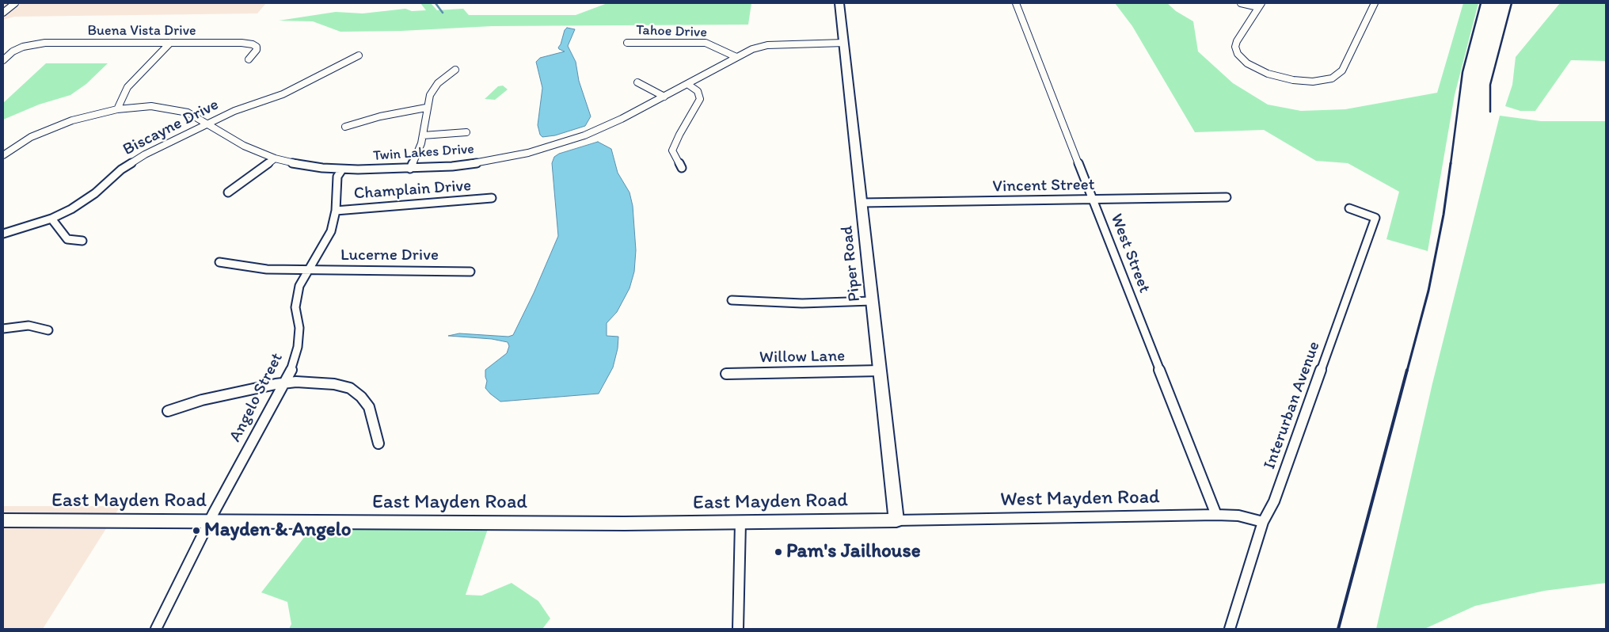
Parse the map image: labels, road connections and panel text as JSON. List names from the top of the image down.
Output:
{
  "streets": {
    "street": [
      "Buena Vista Drive",
      "Tahoe Drive",
      "Biscayne Drive",
      "Twin Lakes Drive",
      "Vincent Street",
      "Champlain Drive",
      "West Street",
      "Lucerne Drive",
      "Piper Road",
      "Willow Lane",
      "Angelo Street",
      "Interurban Avenue",
      "West Mayden Road",
      "East Mayden Road"
    ]
  },
  "crossings": [
    ["Tahoe Drive", "Twin Lakes Drive"],
    ["Biscayne Drive", "Twin Lakes Drive"],
    ["Twin Lakes Drive", "Piper Road"],
    ["Twin Lakes Drive", "Angelo Street"],
    ["Vincent Street", "West Street"],
    ["Vincent Street", "Piper Road"],
    ["Champlain Drive", "Angelo Street"],
    ["West Street", "West Mayden Road"],
    ["Lucerne Drive", "Angelo Street"],
    ["Piper Road", "Willow Lane"],
    ["Piper Road", "West Mayden Road"],
    ["Piper Road", "East Mayden Road"],
    ["Angelo Street", "East Mayden Road"],
    ["Interurban Avenue", "West Mayden Road"],
    ["West Mayden Road", "East Mayden Road"]
  ],
  "places": ["Mayden & Angelo", "Pam's Jailhouse"]
}
